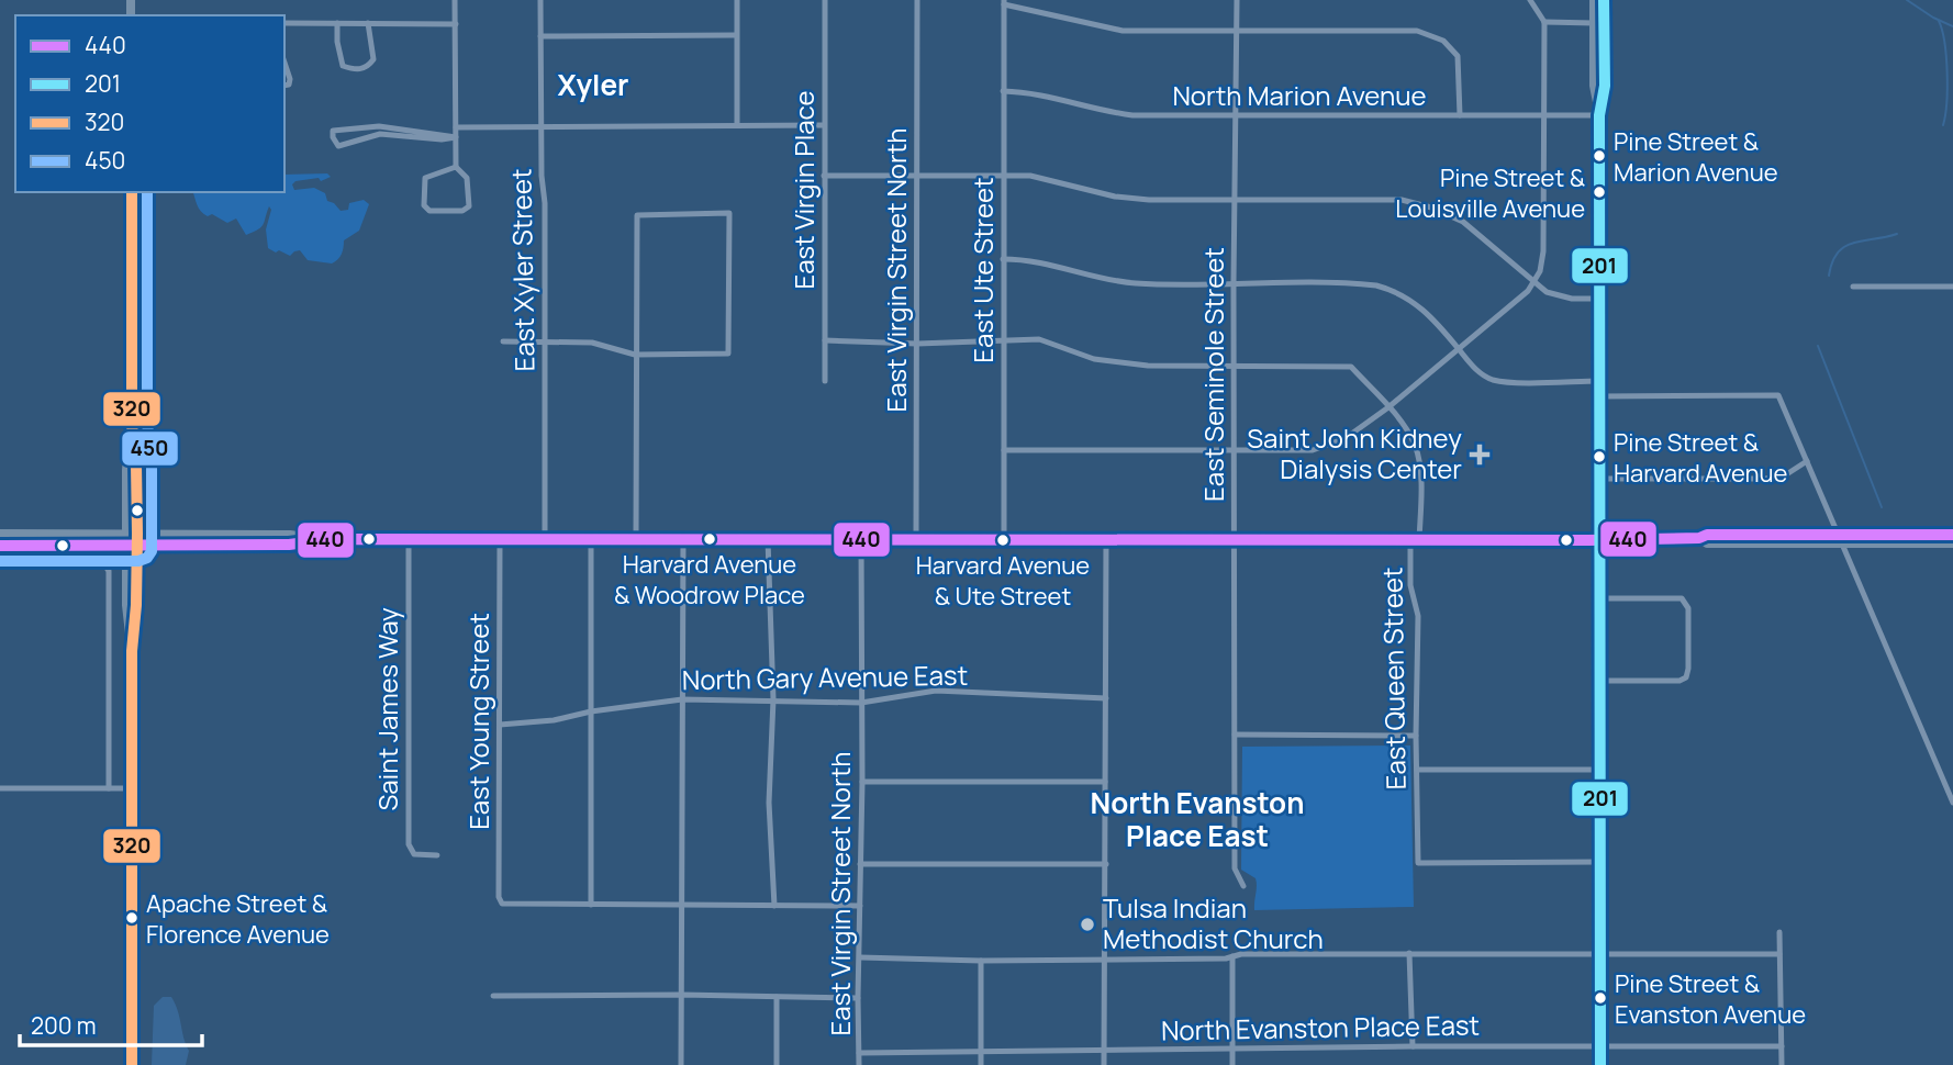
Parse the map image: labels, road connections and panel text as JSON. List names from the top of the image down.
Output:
{
  "streets": {
    "street": [
      "North Marion Avenue",
      "East Virgin Place",
      "East Xyler Street",
      "East Virgin Street North",
      "East Ute Street",
      "East Seminole Street",
      "North Gary Avenue East",
      "East Queen Street",
      "Saint James Way",
      "East Young Street",
      "North Evanston Place East"
    ]
  },
  "crossings": [
    ["North Marion Avenue", "East Ute Street"],
    ["North Marion Avenue", "East Seminole Street"],
    ["East Virgin Place", "East Queen Street"],
    ["East Virgin Street North", "North Gary Avenue East"],
    ["East Virgin Street North", "East Queen Street"],
    ["East Virgin Street North", "North Evanston Place East"],
    ["East Ute Street", "East Queen Street"],
    ["East Seminole Street", "East Queen Street"],
    ["North Gary Avenue East", "East Young Street"]
  ],
  "districts": ["Xyler", "North Evanston Place East"],
  "places": {
    "other": [
      "Pine Street & Marion Avenue",
      "Pine Street & Louisville Avenue",
      "Pine Street & Harvard Avenue",
      "Harvard Avenue & Woodrow Place",
      "Harvard Avenue & Ute Street",
      "Apache Street & Florence Avenue",
      "Tulsa Indian Methodist Church",
      "Pine Street & Evanston Avenue"
    ],
    "health": ["Saint John Kidney Dialysis Center"]
  },
  "lines": [
    "transit line 201",
    "transit line 320",
    "transit line 450",
    "transit line 440"
  ],
  "legend": [
    "440",
    "201",
    "320",
    "450"
  ],
  "scale_bar": "200 m"
}
